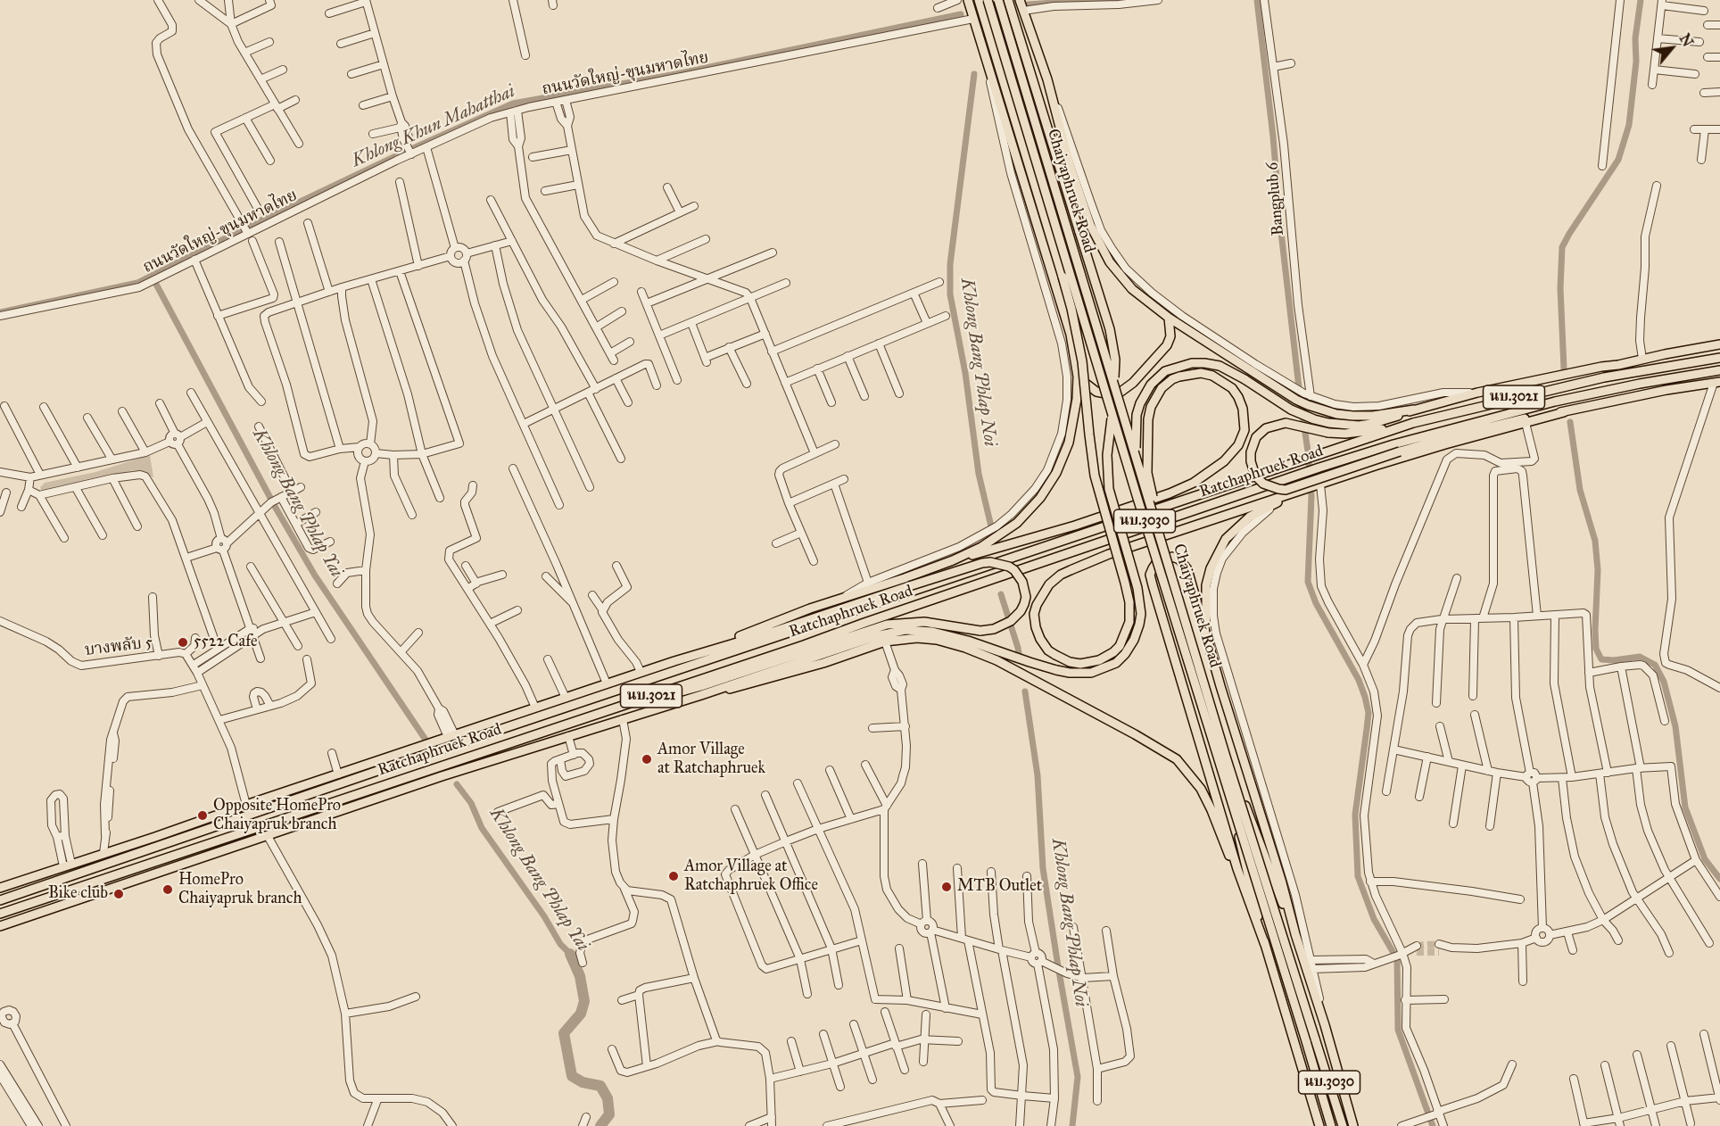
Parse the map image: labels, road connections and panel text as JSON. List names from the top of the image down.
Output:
{
  "streets": {
    "main road": [
      "Chaiyaphruek Road",
      "นบ.3021",
      "Ratchaphruek Road",
      "นบ.3030"
    ],
    "street": ["ถนนวัดใหญ่-ขุนมหาดไทย", "Bangplub 6", "บางพลับ 5"]
  },
  "crossings": [
    ["นบ.3021", "Ratchaphruek Road"]
  ],
  "water": ["Khlong Khun Mahatthai", "Khlong Bang Phlap Noi", "Khlong Bang Phlap Yai"],
  "places": [
    "5522 Cafe",
    "Amor Village at Ratchaphruek",
    "Opposite HomePro Chaiyapruk branch",
    "Amor Village at Ratchaphruek Office",
    "MTB Outlet",
    "HomePro Chaiyapruk branch",
    "Bike club"
  ],
  "north": "top right"
}
